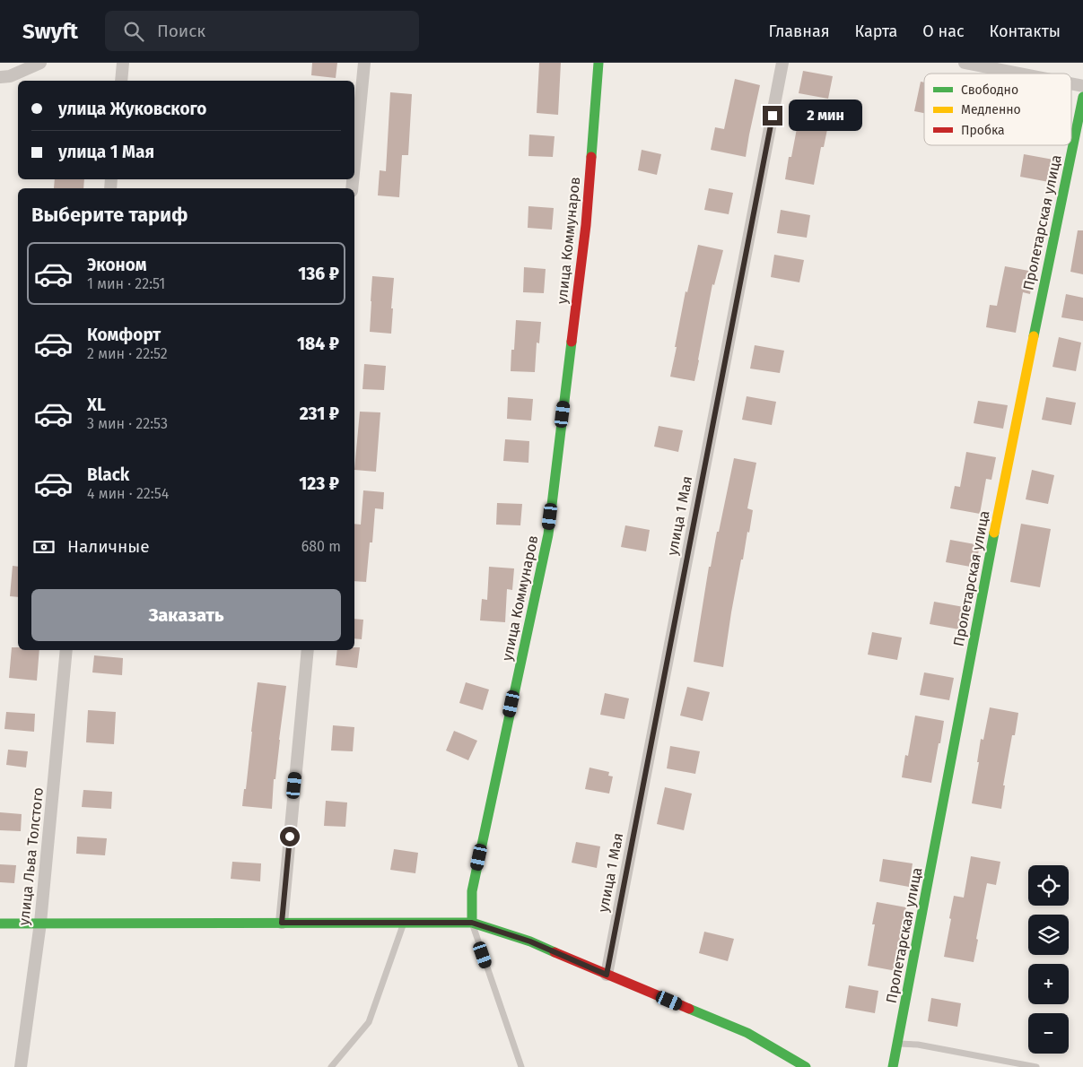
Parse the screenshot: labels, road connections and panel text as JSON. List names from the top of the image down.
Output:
{
  "streets": {
    "main road": ["Пролетарская улица", "улица Коммунаров"],
    "street": ["улица 1 Мая", "улица Льва Толстого"]
  },
  "legend": ["Свободно", "Медленно", "Пробка"],
  "page": {
    "header": "Swyft",
    "search": "Поиск",
    "nav": [
      "Главная",
      "Карта",
      "О нас",
      "Контакты"
    ],
    "banner": ["улица Жуковского", "улица 1 Мая"],
    "bubble": "2 мин",
    "heading": "Выберите тариф",
    "list": [
      {
        "name": "Эконом",
        "note": "1 мин · 22:51",
        "value": "136 ₽"
      },
      {
        "name": "Комфорт",
        "note": "2 мин · 22:52",
        "value": "184 ₽"
      },
      {
        "name": "XL",
        "note": "3 мин · 22:53",
        "value": "231 ₽"
      },
      {
        "name": "Black",
        "note": "4 мин · 22:54",
        "value": "123 ₽"
      }
    ],
    "pay": ["Наличные", "680 m"],
    "buttons": "Заказать",
    "map_buttons": ["+", "−"]
  }
}
